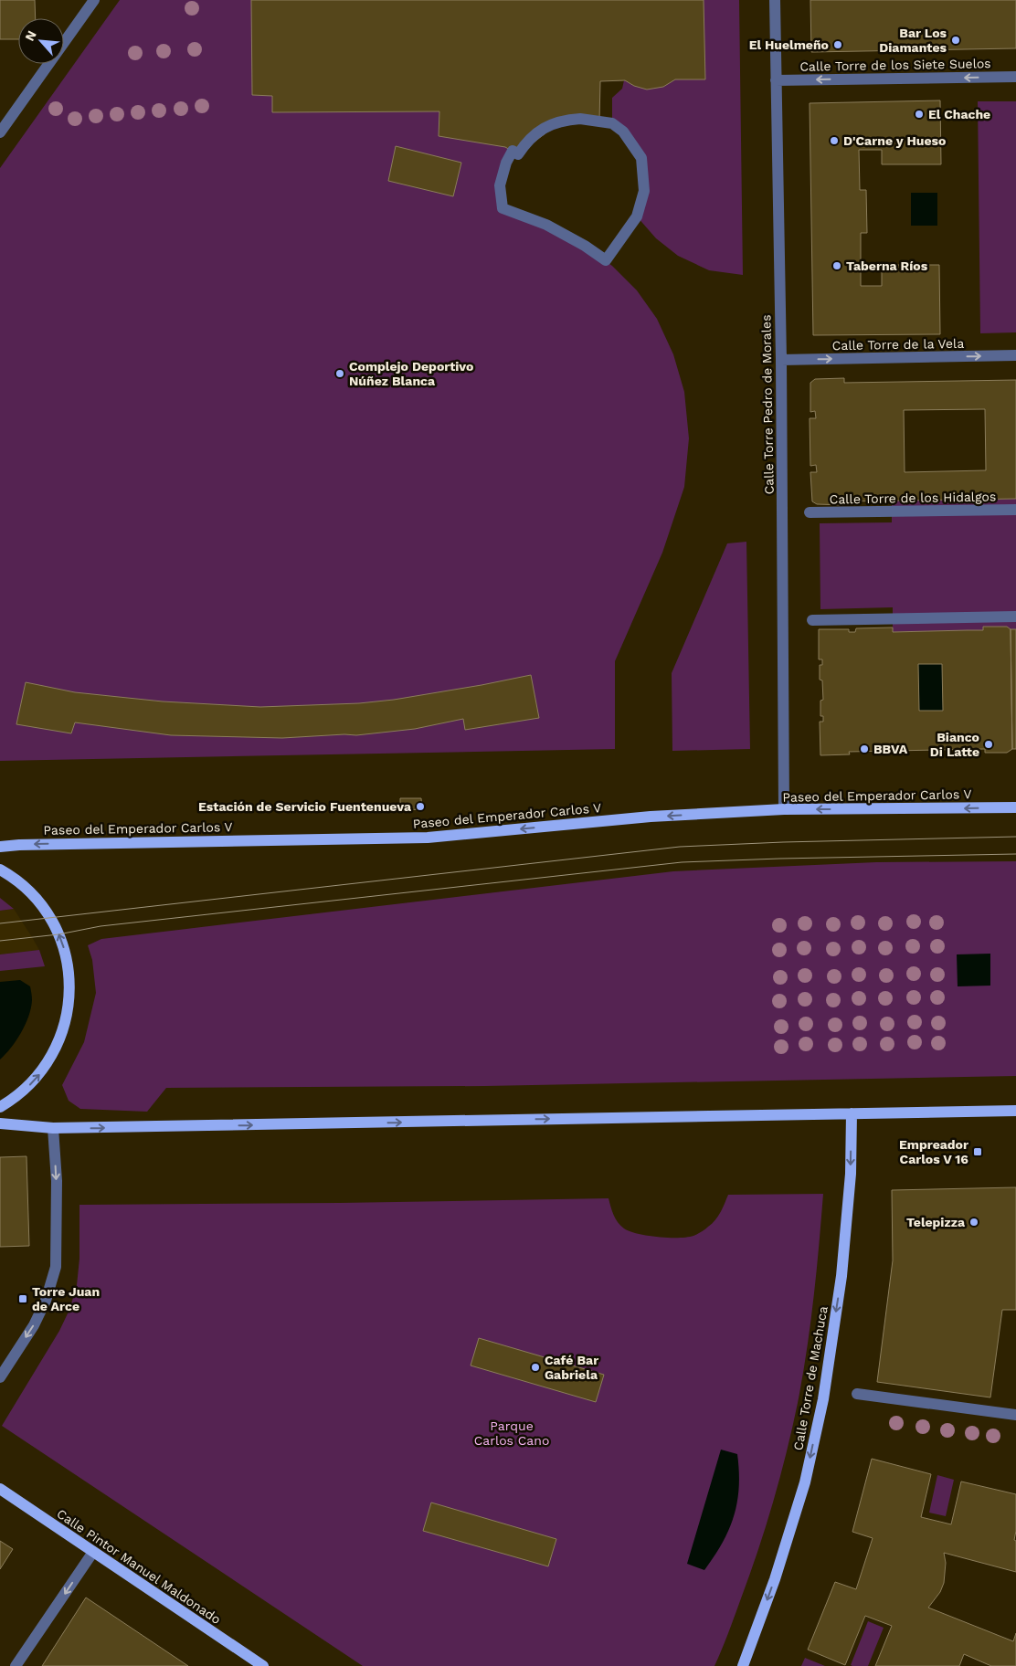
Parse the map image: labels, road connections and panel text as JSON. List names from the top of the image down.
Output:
{
  "streets": {
    "main road": ["Paseo del Emperador Carlos V", "Calle Torre de Machuca", "Calle Pintor Manuel Maldonado"],
    "street": [
      "Calle Torre de los Siete Suelos",
      "Calle Torre de la Vela",
      "Calle Torre Pedro de Morales",
      "Calle Torre de los Hidalgos"
    ]
  },
  "crossings": [
    ["Calle Torre de los Siete Suelos", "Calle Torre Pedro de Morales"],
    ["Calle Torre de la Vela", "Calle Torre Pedro de Morales"],
    ["Calle Torre Pedro de Morales", "Paseo del Emperador Carlos V"]
  ],
  "one_way": [
    "Calle Torre de los Siete Suelos",
    "Calle Torre de la Vela",
    "Paseo del Emperador Carlos V",
    "Calle Torre de Machuca"
  ],
  "parks": ["Parque Carlos Cano"],
  "places": {
    "other": [
      "Bar Los Diamantes",
      "El Huelmeño",
      "El Chache",
      "D'Carne y Hueso",
      "Taberna Ríos",
      "Complejo Deportivo Núñez Blanca",
      "Bianco Di Latte",
      "BBVA",
      "Estación de Servicio Fuentenueva",
      "Telepizza",
      "Café Bar Gabriela"
    ],
    "transit": ["Empreador Carlos V 16", "Torre Juan de Arce"]
  },
  "north": "top left"
}
